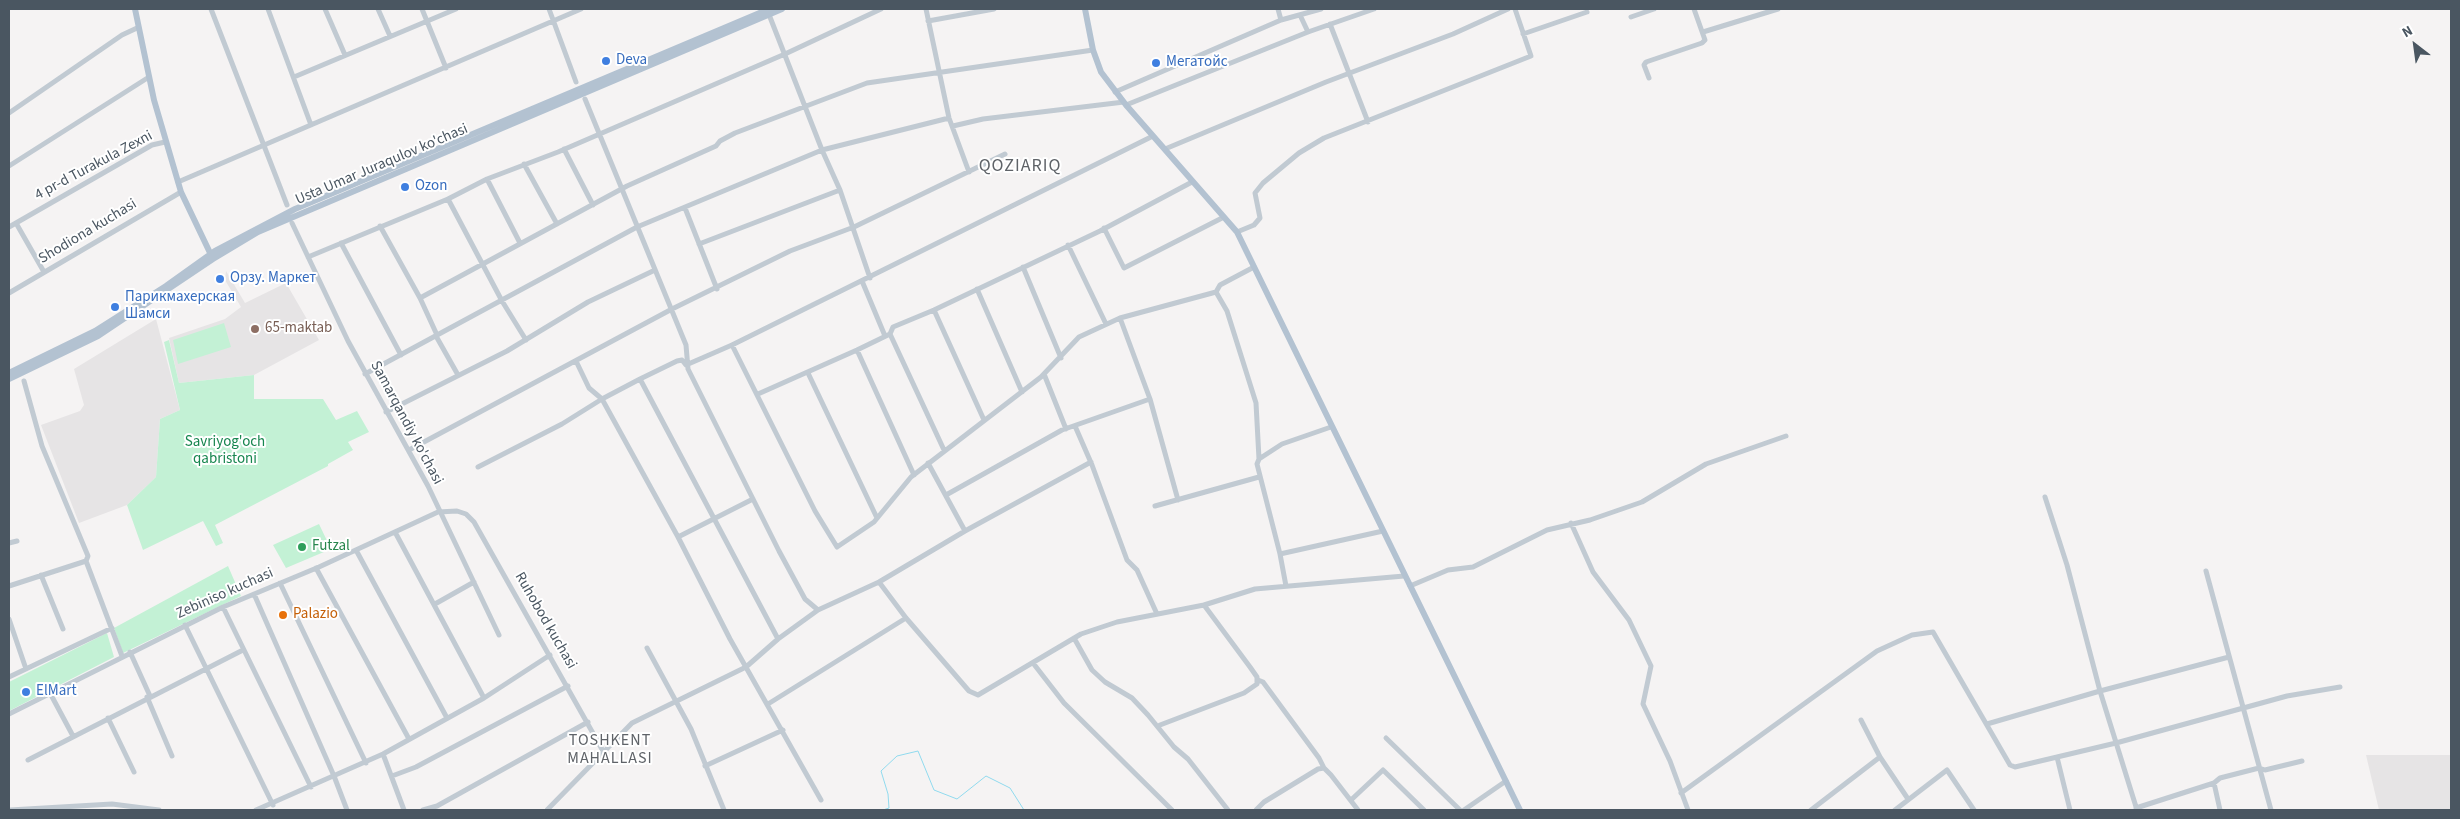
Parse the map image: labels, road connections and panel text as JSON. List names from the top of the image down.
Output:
{
  "streets": {
    "main road": ["Usta Umar Juraqulov ko'chasi"],
    "street": [
      "4 pr-d Turakula Zexni",
      "Shodiona kuchasi",
      "Samarqandiy ko'chasi",
      "Zebiniso kuchasi",
      "Ruhobod kuchasi"
    ]
  },
  "crossings": [
    ["Samarqandiy ko'chasi", "Zebiniso kuchasi"],
    ["Zebiniso kuchasi", "Ruhobod kuchasi"]
  ],
  "districts": ["QOZIARIQ", "TOSHKENT MAHALLASI"],
  "parks": ["Savriyog'och qabristoni"],
  "places": [
    "Deva",
    "Мегатойс",
    "Ozon",
    "Орзу. Маркет",
    "Парикмахерская Шамси",
    "65-maktab",
    "Futzal",
    "Palazio",
    "ElMart"
  ],
  "north": "top left"
}
